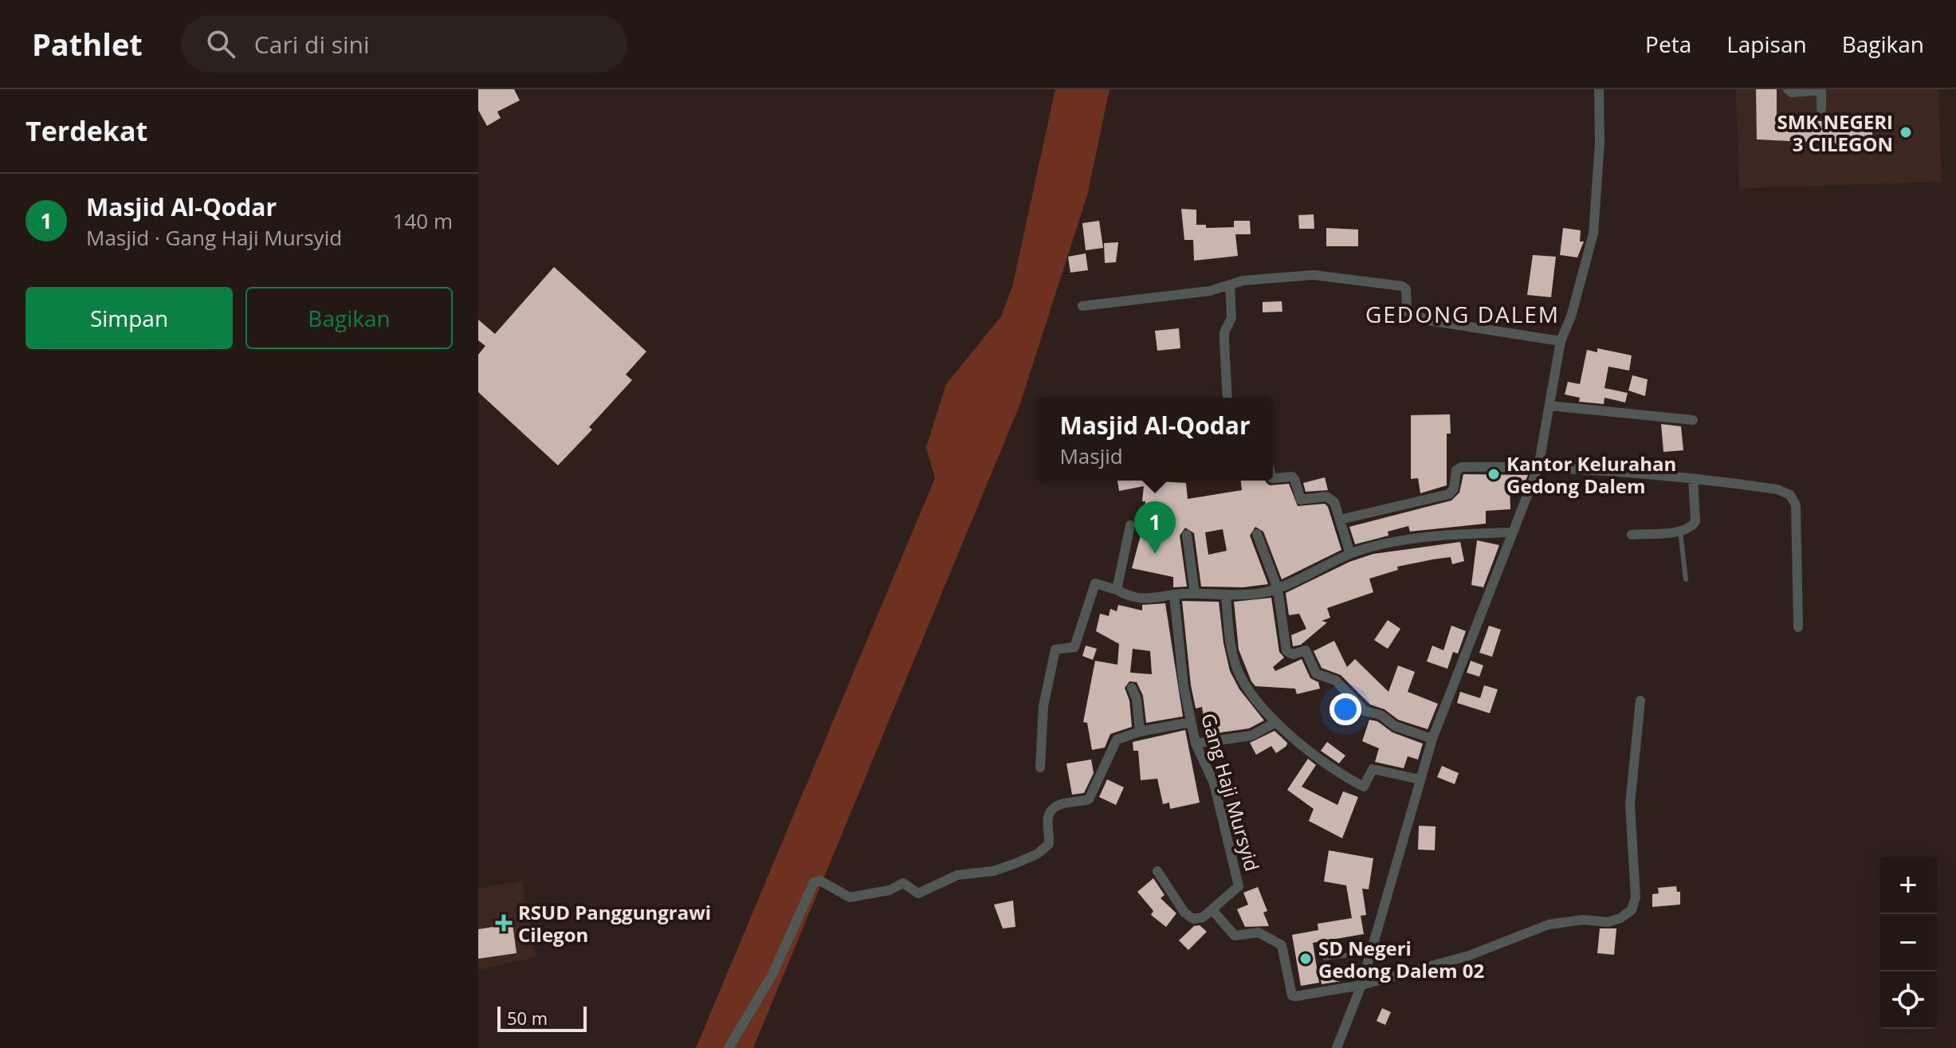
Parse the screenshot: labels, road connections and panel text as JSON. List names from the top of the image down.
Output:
{
  "streets": {
    "street": ["Gang Haji Mursyid"]
  },
  "districts": ["GEDONG DALEM"],
  "places": {
    "other": ["SMK NEGERI 3 CILEGON", "Kantor Kelurahan Gedong Dalem", "SD Negeri Gedong Dalem 02"],
    "health": ["RSUD Panggungrawi Cilegon"]
  },
  "scale_bar": "50 m",
  "page": {
    "header": "Pathlet",
    "search": "Cari di sini",
    "nav": ["Peta", "Lapisan", "Bagikan"],
    "heading": "Terdekat",
    "list": [
      {
        "mark": "1",
        "name": "Masjid Al-Qodar",
        "note": "Masjid · Gang Haji Mursyid",
        "value": "140 m"
      }
    ],
    "buttons": ["Simpan", "Bagikan"],
    "popup": ["Masjid Al-Qodar", "Masjid"],
    "pins": "1",
    "map_buttons": ["+", "−"],
    "scale": "50 m"
  }
}
